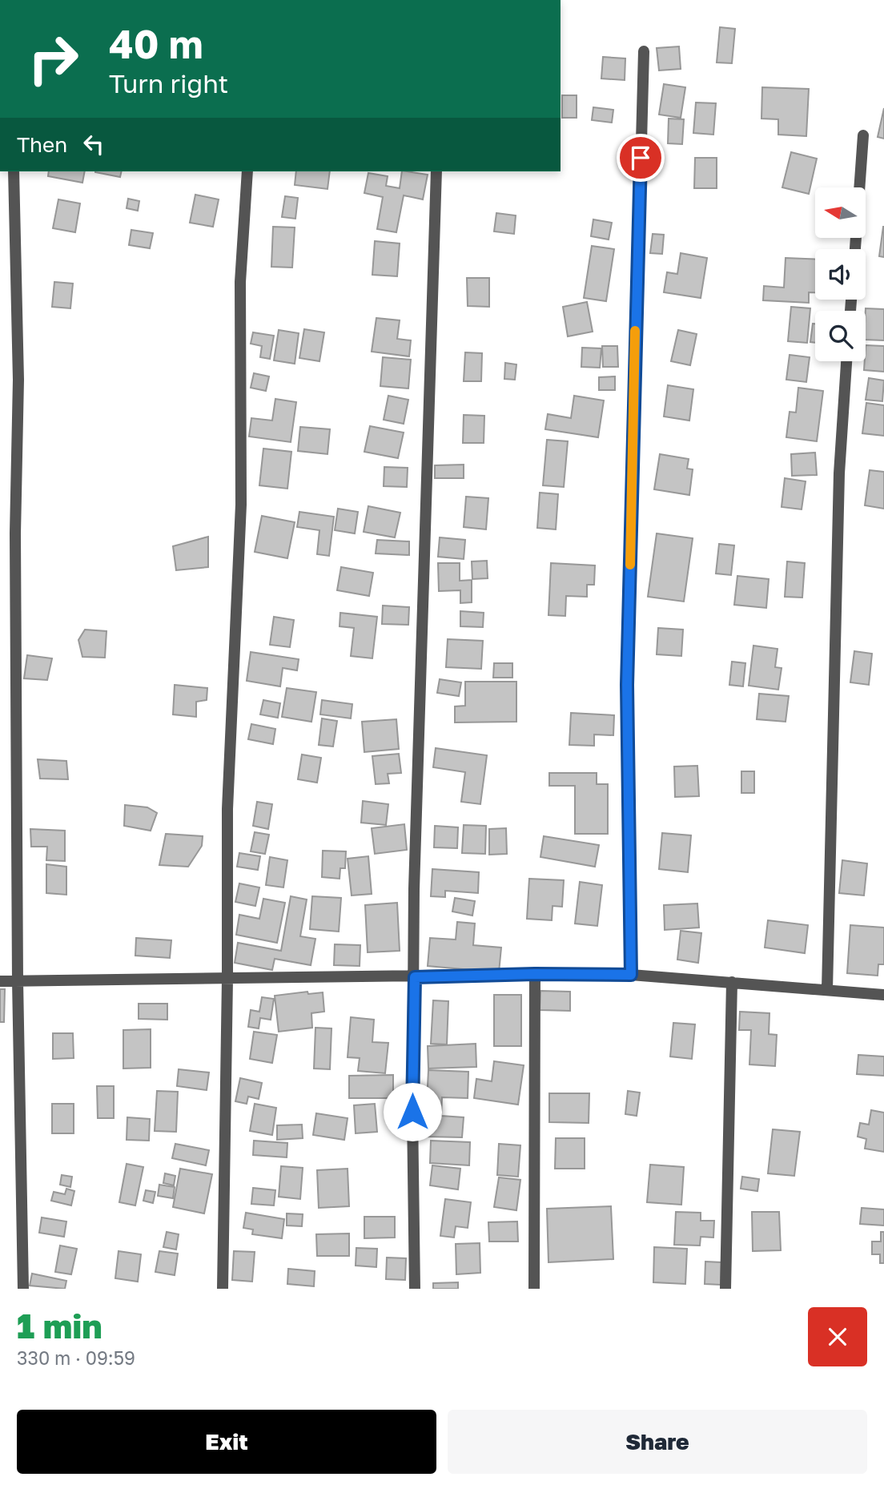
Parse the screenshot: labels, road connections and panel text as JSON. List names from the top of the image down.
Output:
{
  "north": "left",
  "page": {
    "turn": ["40 m", "Turn right"],
    "then": "Then",
    "heading": ["1 min", "330 m · 09:59"],
    "buttons": ["Exit", "Share"]
  }
}
